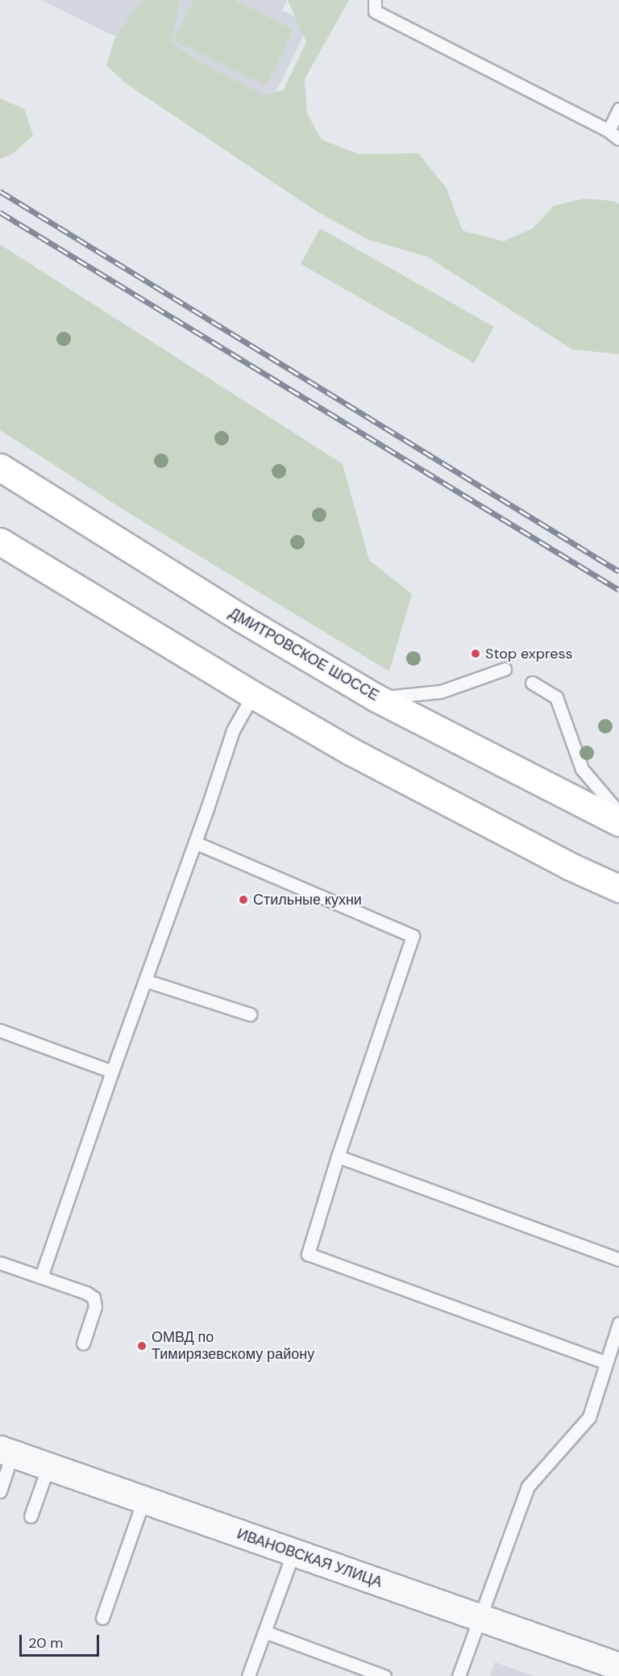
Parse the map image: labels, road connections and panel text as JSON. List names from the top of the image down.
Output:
{
  "streets": {
    "main road": ["ДМИТРОВСКОЕ ШОССЕ"],
    "street": ["ИВАНОВСКАЯ УЛИЦА"]
  },
  "places": ["Stop express", "Стильные кухни", "ОМВД по Тимирязевскому району"],
  "scale_bar": "20 m"
}
